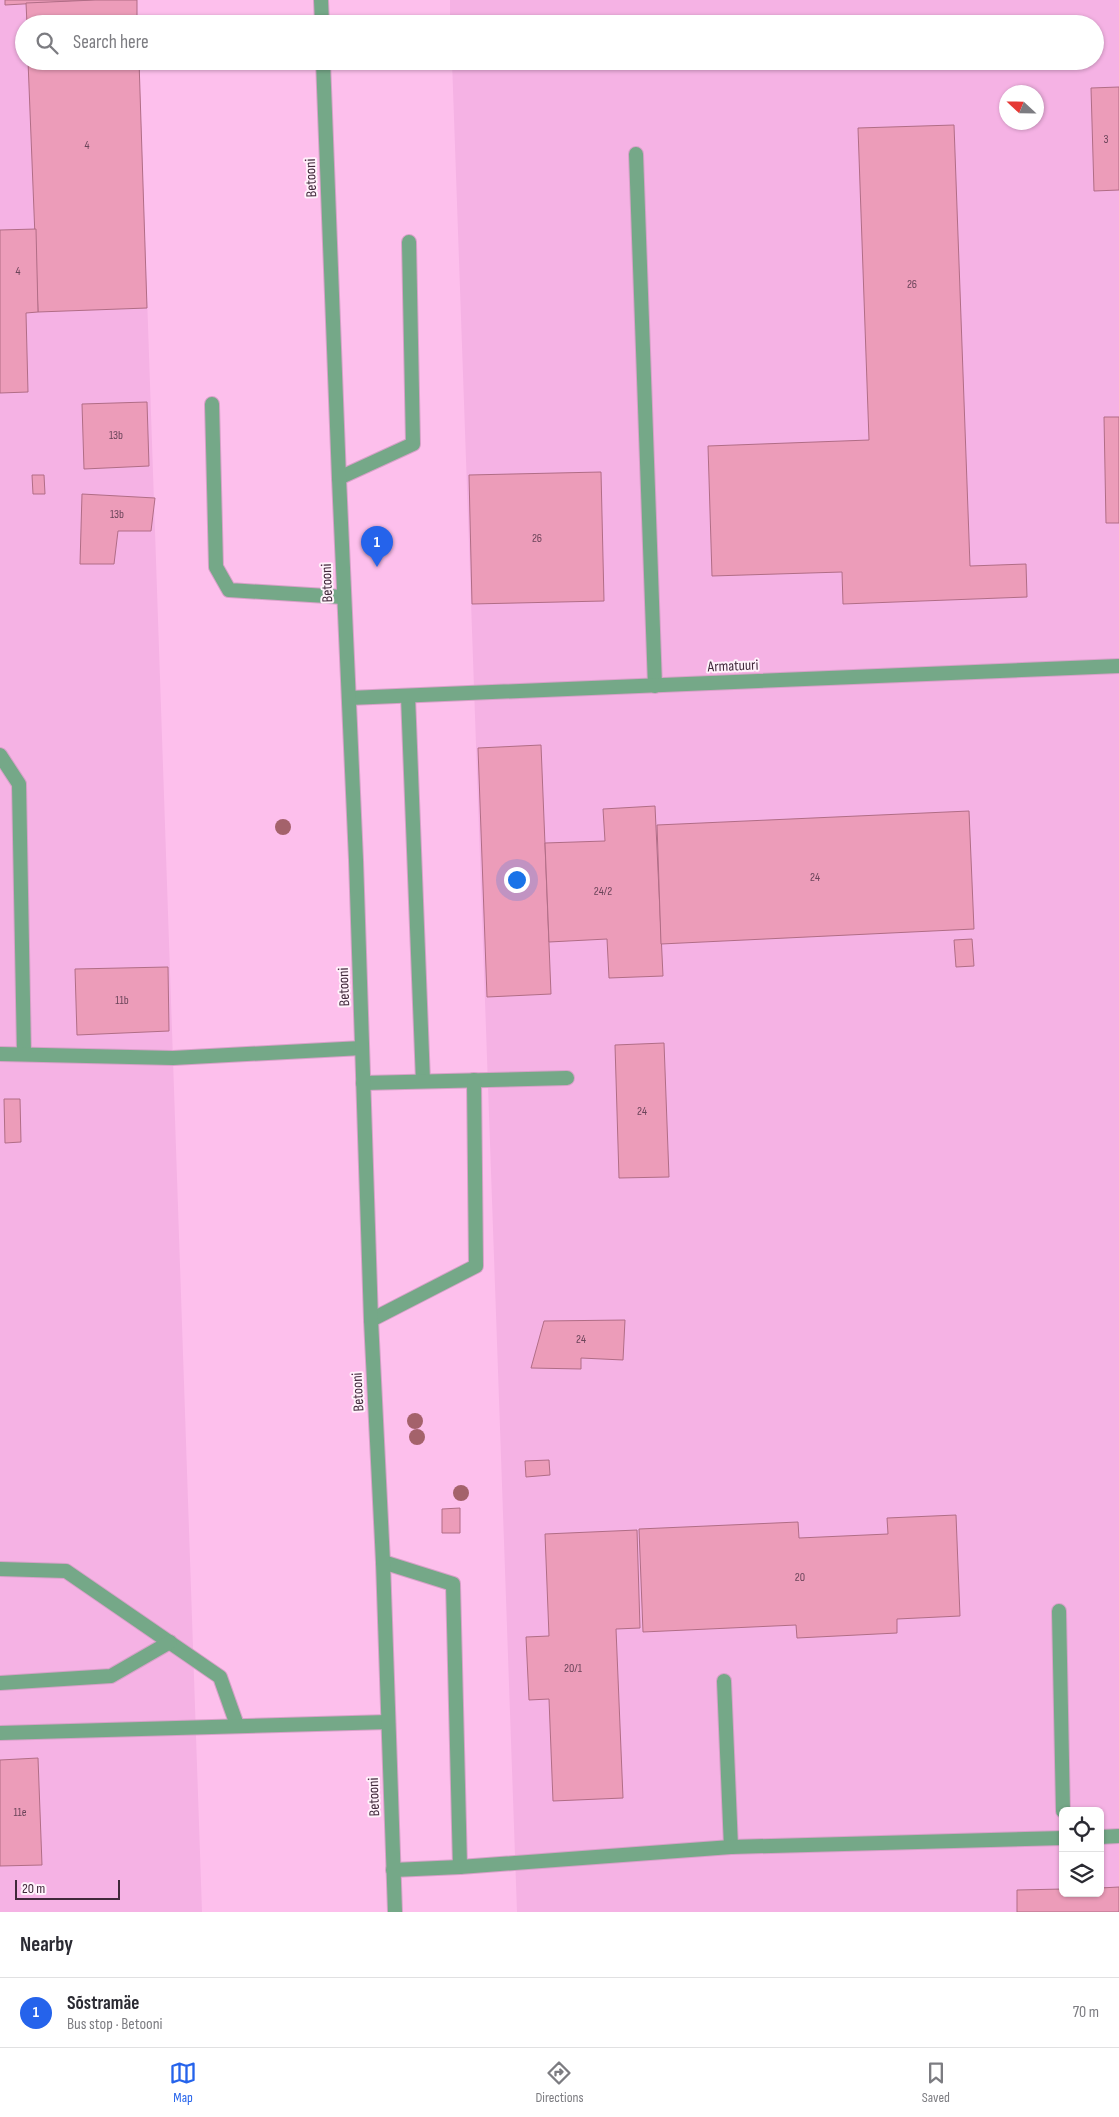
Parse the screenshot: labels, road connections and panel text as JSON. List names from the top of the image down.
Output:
{
  "streets": {
    "street": ["Betooni", "Armatuuri"]
  },
  "crossings": [
    ["Betooni", "Armatuuri"]
  ],
  "house_numbers": [
    "3",
    "4",
    "4",
    "26",
    "13b",
    "13b",
    "26",
    "24",
    "24/2",
    "11b",
    "24",
    "24",
    "20",
    "20/1",
    "11e"
  ],
  "scale_bar": "20 m",
  "north": "left",
  "page": {
    "search": "Search here",
    "pins": "1",
    "scale": "20 m",
    "heading": "Nearby",
    "list": [
      {
        "mark": "1",
        "name": "Sõstramäe",
        "note": "Bus stop · Betooni",
        "value": "70 m"
      }
    ],
    "nav": ["Map", "Directions", "Saved"]
  }
}
